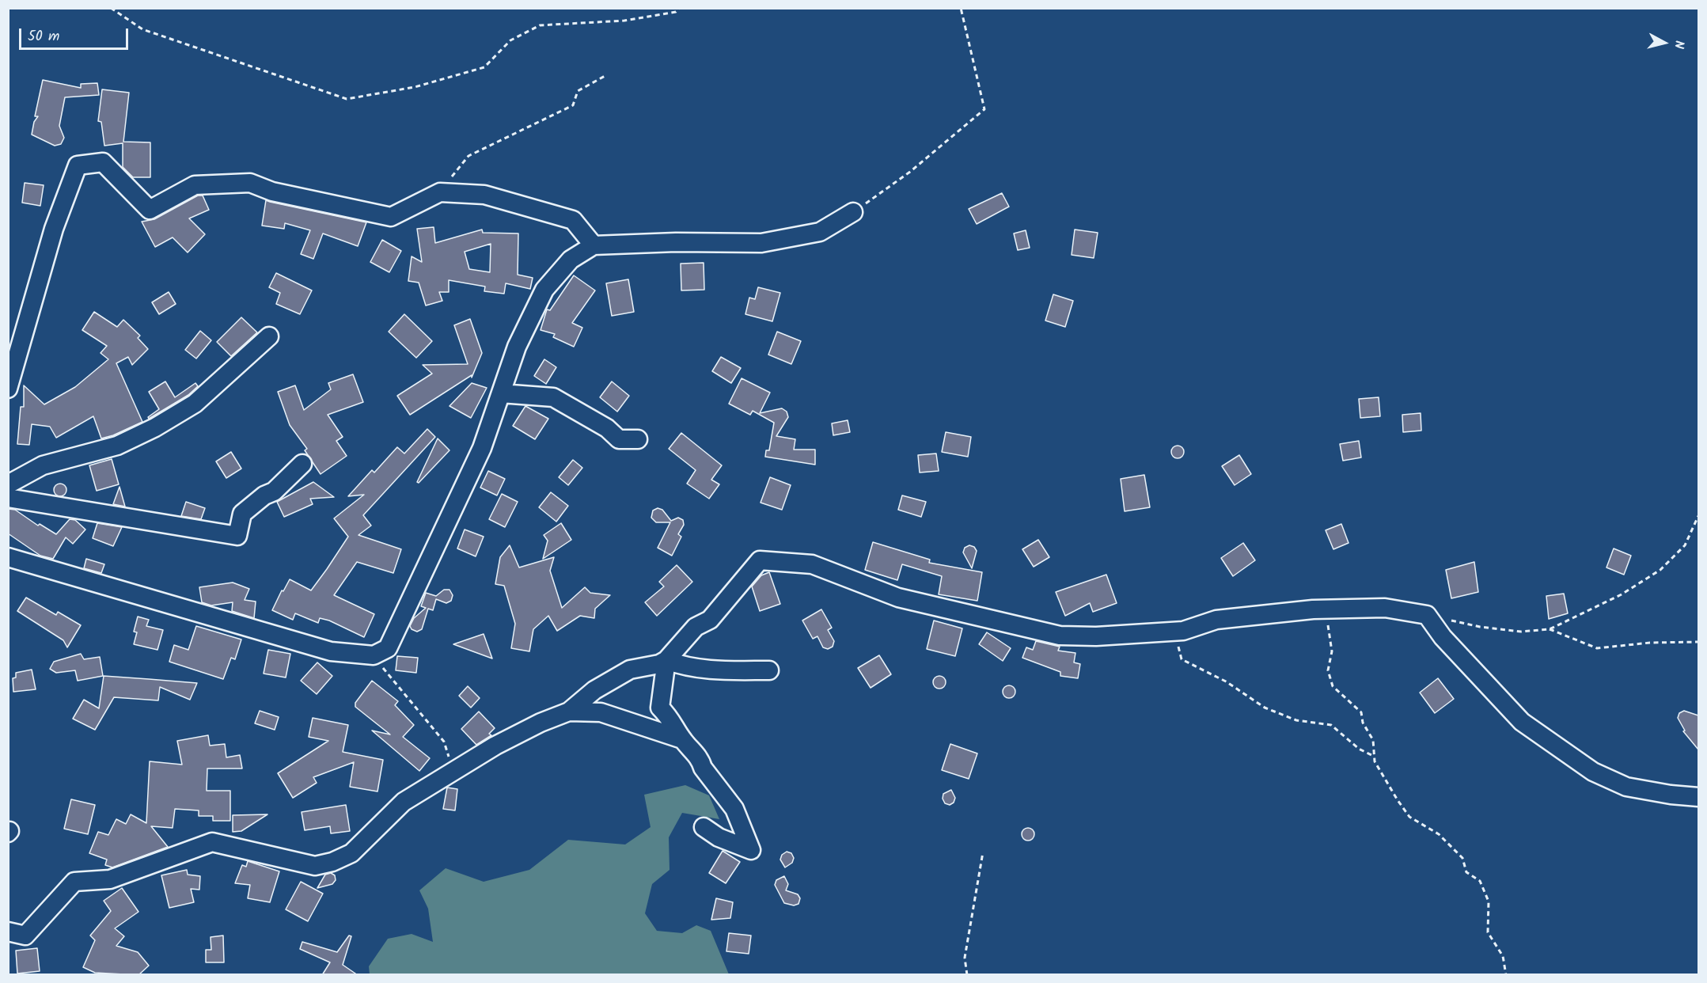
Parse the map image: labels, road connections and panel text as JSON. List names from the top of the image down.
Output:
{
  "scale_bar": "50 m",
  "north": "right"
}
